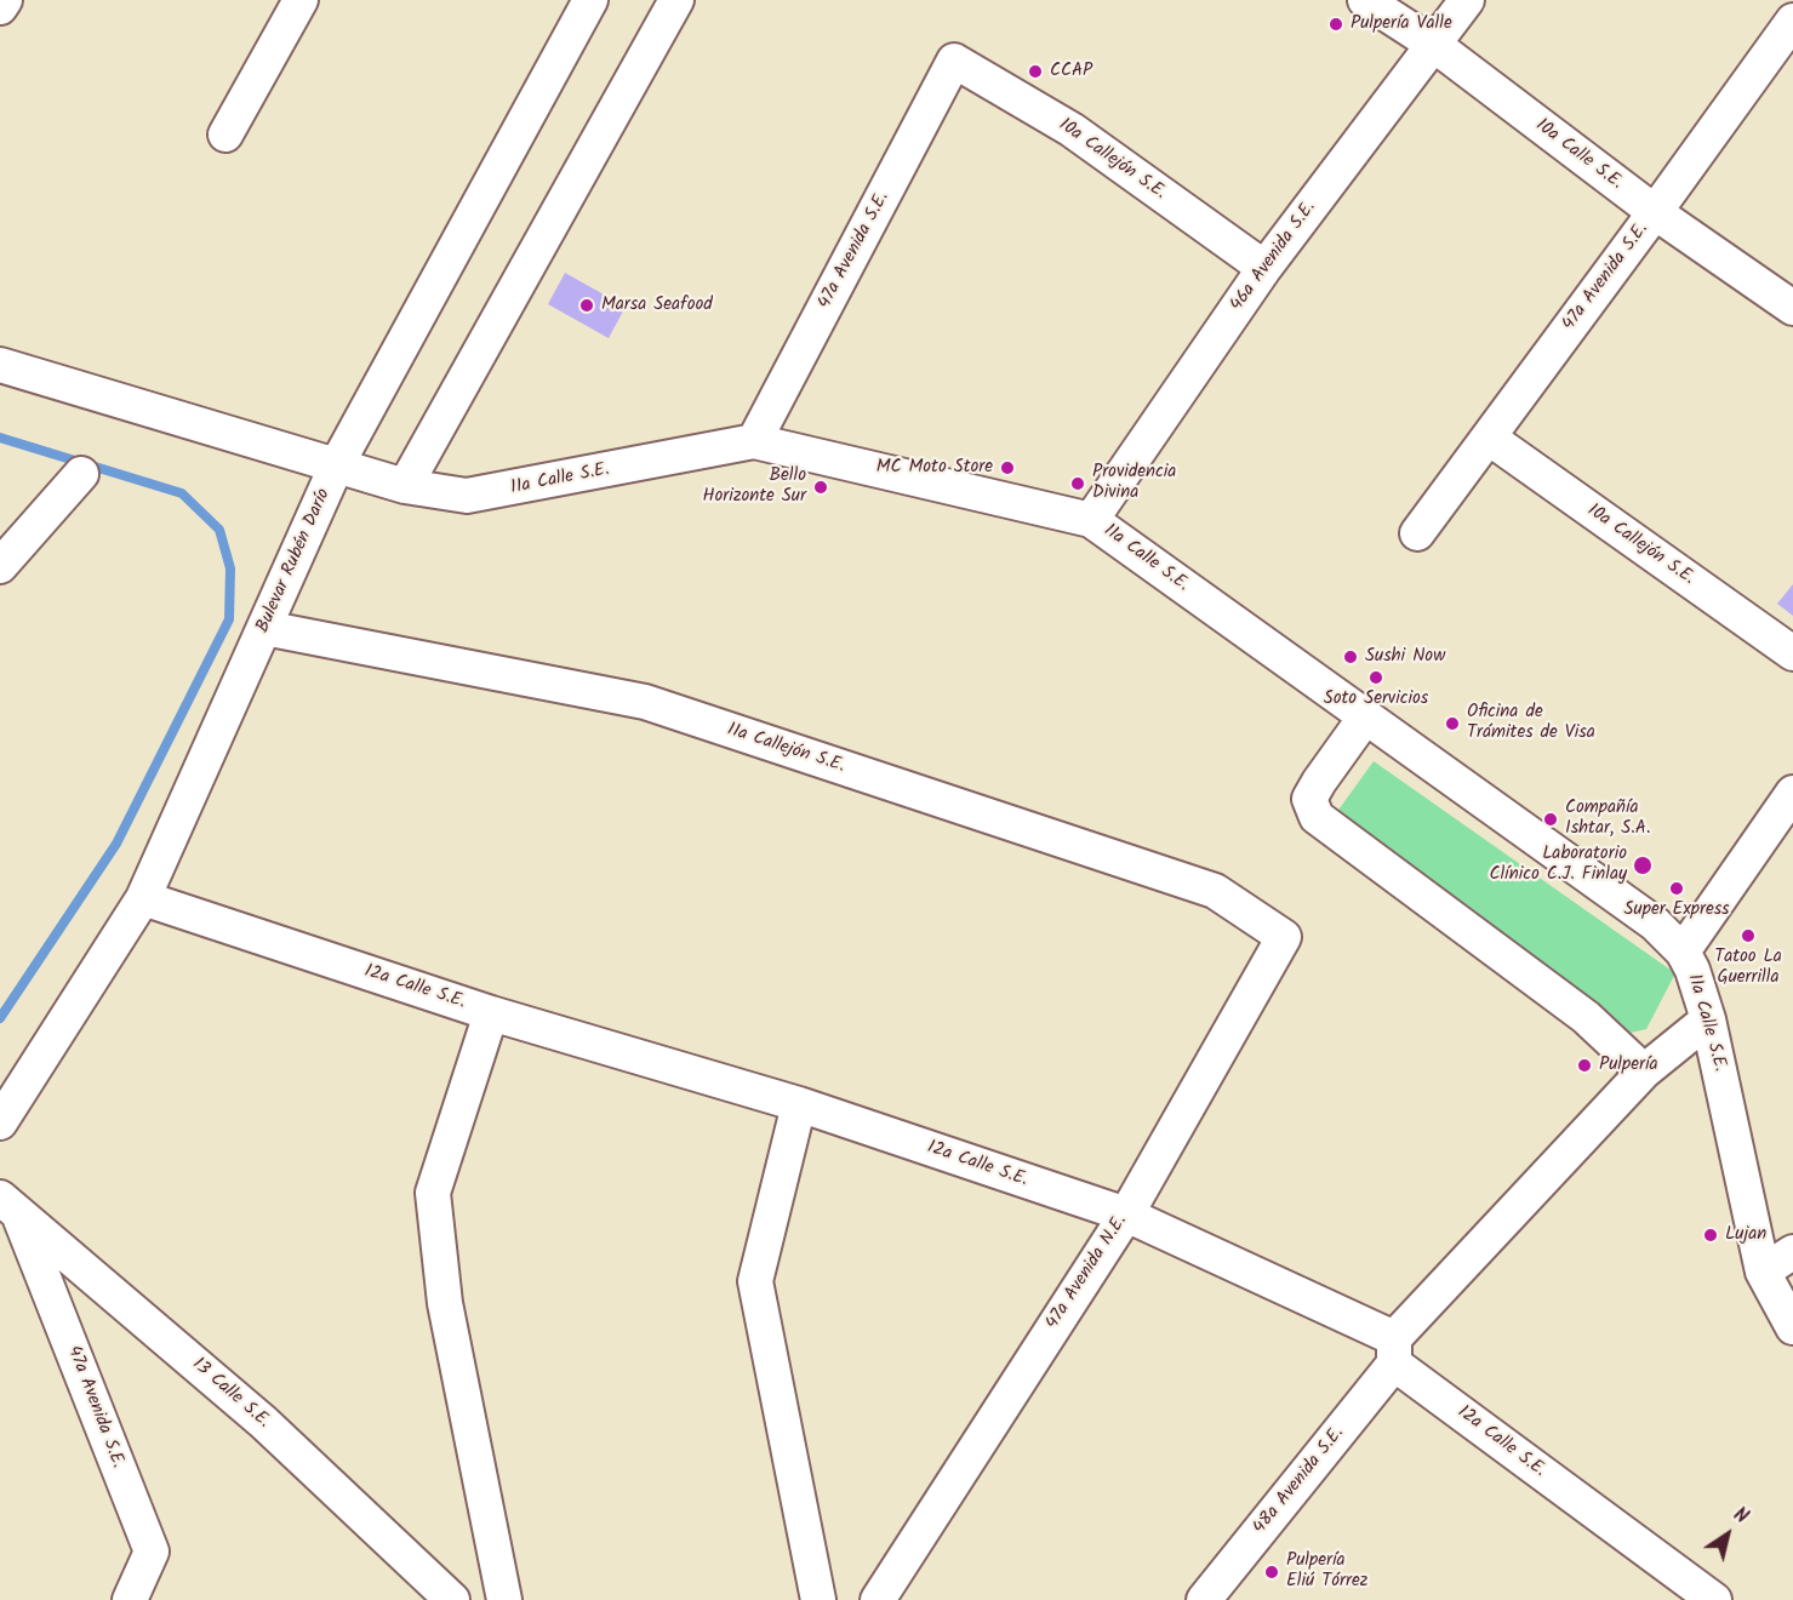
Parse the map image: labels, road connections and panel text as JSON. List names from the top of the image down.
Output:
{
  "streets": {
    "street": [
      "10a Calle S.E.",
      "10a Callejón S.E.",
      "47a Avenida S.E.",
      "46a Avenida S.E.",
      "11a Calle S.E.",
      "Bulevar Rubén Darío",
      "11a Callejón S.E.",
      "12a Calle S.E.",
      "47a Avenida N.E.",
      "13 Calle S.E.",
      "48a Avenida S.E."
    ]
  },
  "crossings": [
    ["10a Calle S.E.", "47a Avenida S.E."],
    ["10a Calle S.E.", "46a Avenida S.E."],
    ["10a Callejón S.E.", "47a Avenida S.E."],
    ["10a Callejón S.E.", "46a Avenida S.E."],
    ["47a Avenida S.E.", "11a Calle S.E."],
    ["47a Avenida S.E.", "13 Calle S.E."],
    ["46a Avenida S.E.", "11a Calle S.E."],
    ["11a Calle S.E.", "Bulevar Rubén Darío"],
    ["11a Calle S.E.", "48a Avenida S.E."],
    ["Bulevar Rubén Darío", "11a Callejón S.E."],
    ["Bulevar Rubén Darío", "12a Calle S.E."],
    ["11a Callejón S.E.", "47a Avenida N.E."],
    ["12a Calle S.E.", "47a Avenida N.E."],
    ["12a Calle S.E.", "48a Avenida S.E."]
  ],
  "places": [
    "Pulpería Valle",
    "CCAP",
    "Marsa Seafood",
    "MC Moto Store",
    "Providencia Divina",
    "Bello Horizonte Sur",
    "Sushi Now",
    "Soto Servicios",
    "Oficina de Trámites de Visa",
    "Compañía Ishtar, S.A.",
    "Laboratorio Clínico C.J. Finlay",
    "Super Express",
    "Tatoo La Guerrilla",
    "Pulpería",
    "Lujan",
    "Pulpería Eliú Tórrez"
  ],
  "north": "top right"
}
